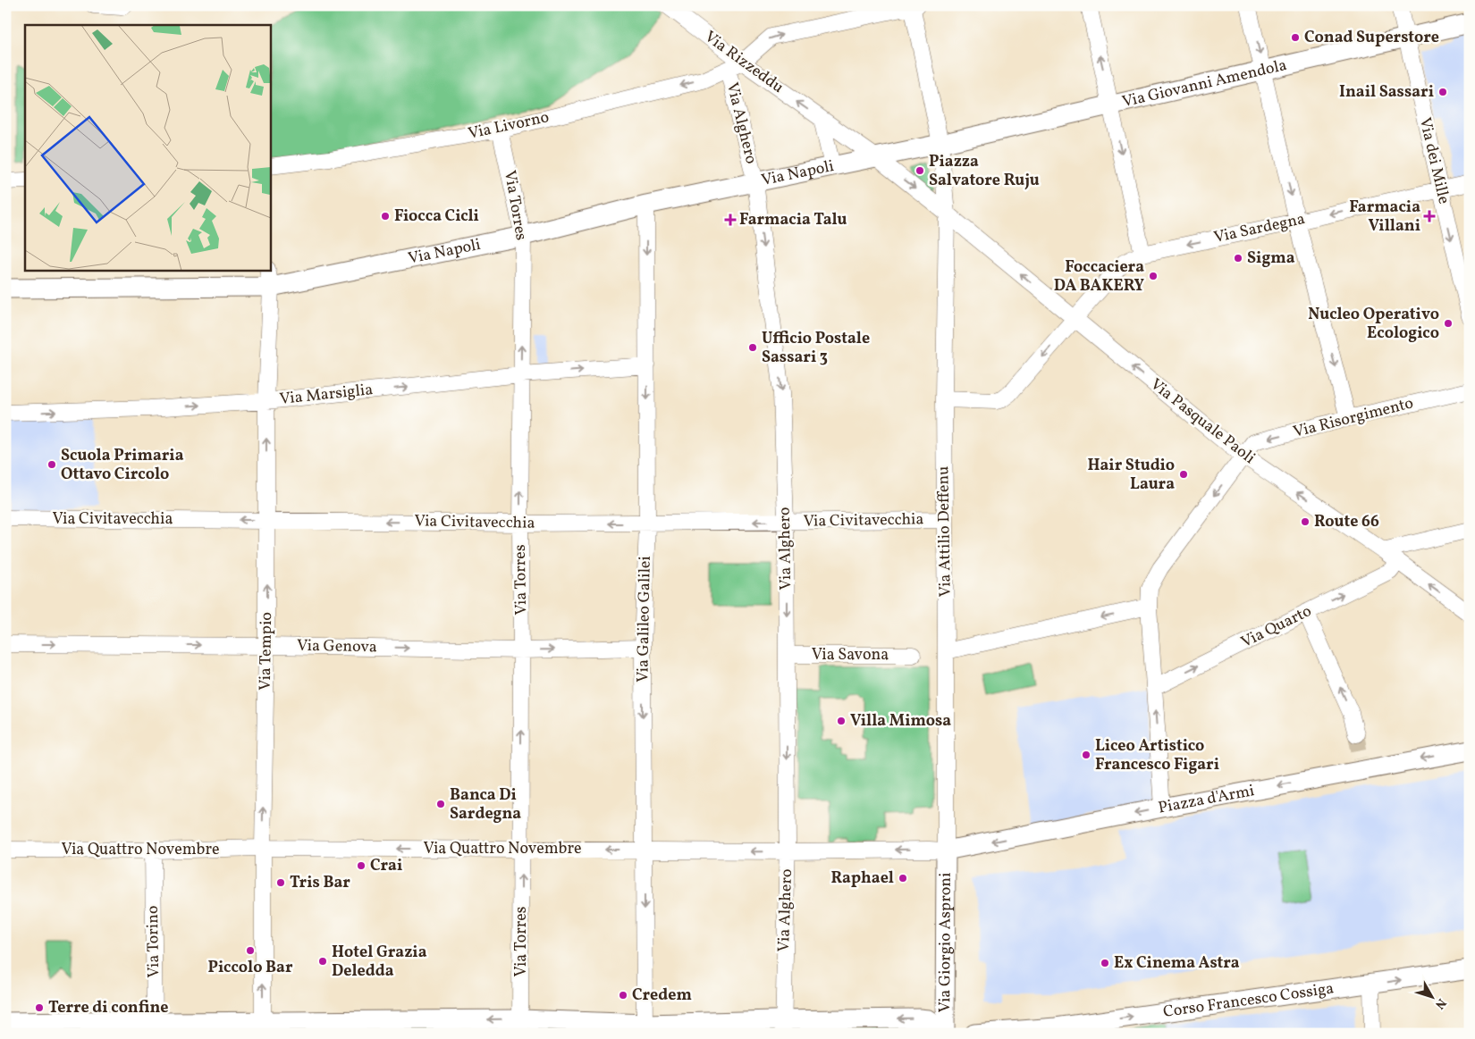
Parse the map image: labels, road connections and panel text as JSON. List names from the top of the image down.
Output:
{
  "streets": {
    "main road": [
      "Via Giovanni Amendola",
      "Via Napoli",
      "Piazza d'Armi",
      "Via Giorgio Asproni",
      "Corso Francesco Cossiga"
    ],
    "street": [
      "Via Rizzeddu",
      "Via Alghero",
      "Via Livorno",
      "Via dei Mille",
      "Via Torres",
      "Via Sardegna",
      "Via Marsiglia",
      "Via Risorgimento",
      "Via Pasquale Paoli",
      "Via Civitavecchia",
      "Via Attilio Deffenu",
      "Via Galileo Galilei",
      "Via Quarto",
      "Via Genova",
      "Via Tempio",
      "Via Savona",
      "Via Quattro Novembre",
      "Via Torino"
    ]
  },
  "crossings": [
    ["Via Rizzeddu", "Via Alghero"],
    ["Via Rizzeddu", "Via Livorno"],
    ["Via Rizzeddu", "Via Napoli"],
    ["Via Giovanni Amendola", "Via dei Mille"],
    ["Via Alghero", "Via Livorno"],
    ["Via Alghero", "Via Napoli"],
    ["Via Alghero", "Via Civitavecchia"],
    ["Via Alghero", "Via Savona"],
    ["Via Alghero", "Via Quattro Novembre"],
    ["Via Livorno", "Via Torres"],
    ["Via dei Mille", "Via Sardegna"],
    ["Via Napoli", "Via Torres"],
    ["Via Napoli", "Via Galileo Galilei"],
    ["Via Napoli", "Via Tempio"],
    ["Via Torres", "Via Marsiglia"],
    ["Via Torres", "Via Civitavecchia"],
    ["Via Torres", "Via Genova"],
    ["Via Torres", "Via Quattro Novembre"],
    ["Via Sardegna", "Via Pasquale Paoli"],
    ["Via Sardegna", "Via Attilio Deffenu"],
    ["Via Marsiglia", "Via Galileo Galilei"],
    ["Via Marsiglia", "Via Tempio"],
    ["Via Risorgimento", "Via Pasquale Paoli"],
    ["Via Risorgimento", "Via Quarto"],
    ["Via Risorgimento", "Piazza d'Armi"],
    ["Via Pasquale Paoli", "Via Attilio Deffenu"],
    ["Via Pasquale Paoli", "Via Quarto"],
    ["Via Civitavecchia", "Via Attilio Deffenu"],
    ["Via Civitavecchia", "Via Galileo Galilei"],
    ["Via Civitavecchia", "Via Tempio"],
    ["Via Attilio Deffenu", "Piazza d'Armi"],
    ["Via Attilio Deffenu", "Via Quattro Novembre"],
    ["Via Attilio Deffenu", "Via Giorgio Asproni"],
    ["Via Galileo Galilei", "Via Genova"],
    ["Via Galileo Galilei", "Via Quattro Novembre"],
    ["Via Genova", "Via Tempio"],
    ["Via Tempio", "Via Quattro Novembre"],
    ["Piazza d'Armi", "Via Quattro Novembre"],
    ["Piazza d'Armi", "Via Giorgio Asproni"],
    ["Via Quattro Novembre", "Via Torino"],
    ["Via Quattro Novembre", "Via Giorgio Asproni"]
  ],
  "one_way": [
    "Via Rizzeddu",
    "Via Alghero",
    "Via dei Mille",
    "Via Torres",
    "Via Sardegna",
    "Via Marsiglia",
    "Via Pasquale Paoli",
    "Via Civitavecchia",
    "Via Galileo Galilei",
    "Via Quarto",
    "Via Genova",
    "Via Tempio",
    "Piazza d'Armi",
    "Via Quattro Novembre",
    "Corso Francesco Cossiga"
  ],
  "places": {
    "other": [
      "Conad Superstore",
      "Inail Sassari",
      "Piazza Salvatore Ruju",
      "Fiocca Cicli",
      "Sigma",
      "Foccaciera DA BAKERY",
      "Nucleo Operativo Ecologico",
      "Ufficio Postale Sassari 3",
      "Scuola Primaria Ottavo Circolo",
      "Hair Studio Laura",
      "Route 66",
      "Villa Mimosa",
      "Liceo Artistico Francesco Figari",
      "Banca Di Sardegna",
      "Crai",
      "Raphael",
      "Tris Bar",
      "Piccolo Bar",
      "Hotel Grazia Deledda",
      "Ex Cinema Astra",
      "Credem",
      "Terre di confine"
    ],
    "health": ["Farmacia Villani", "Farmacia Talu"]
  },
  "north": "bottom right"
}
